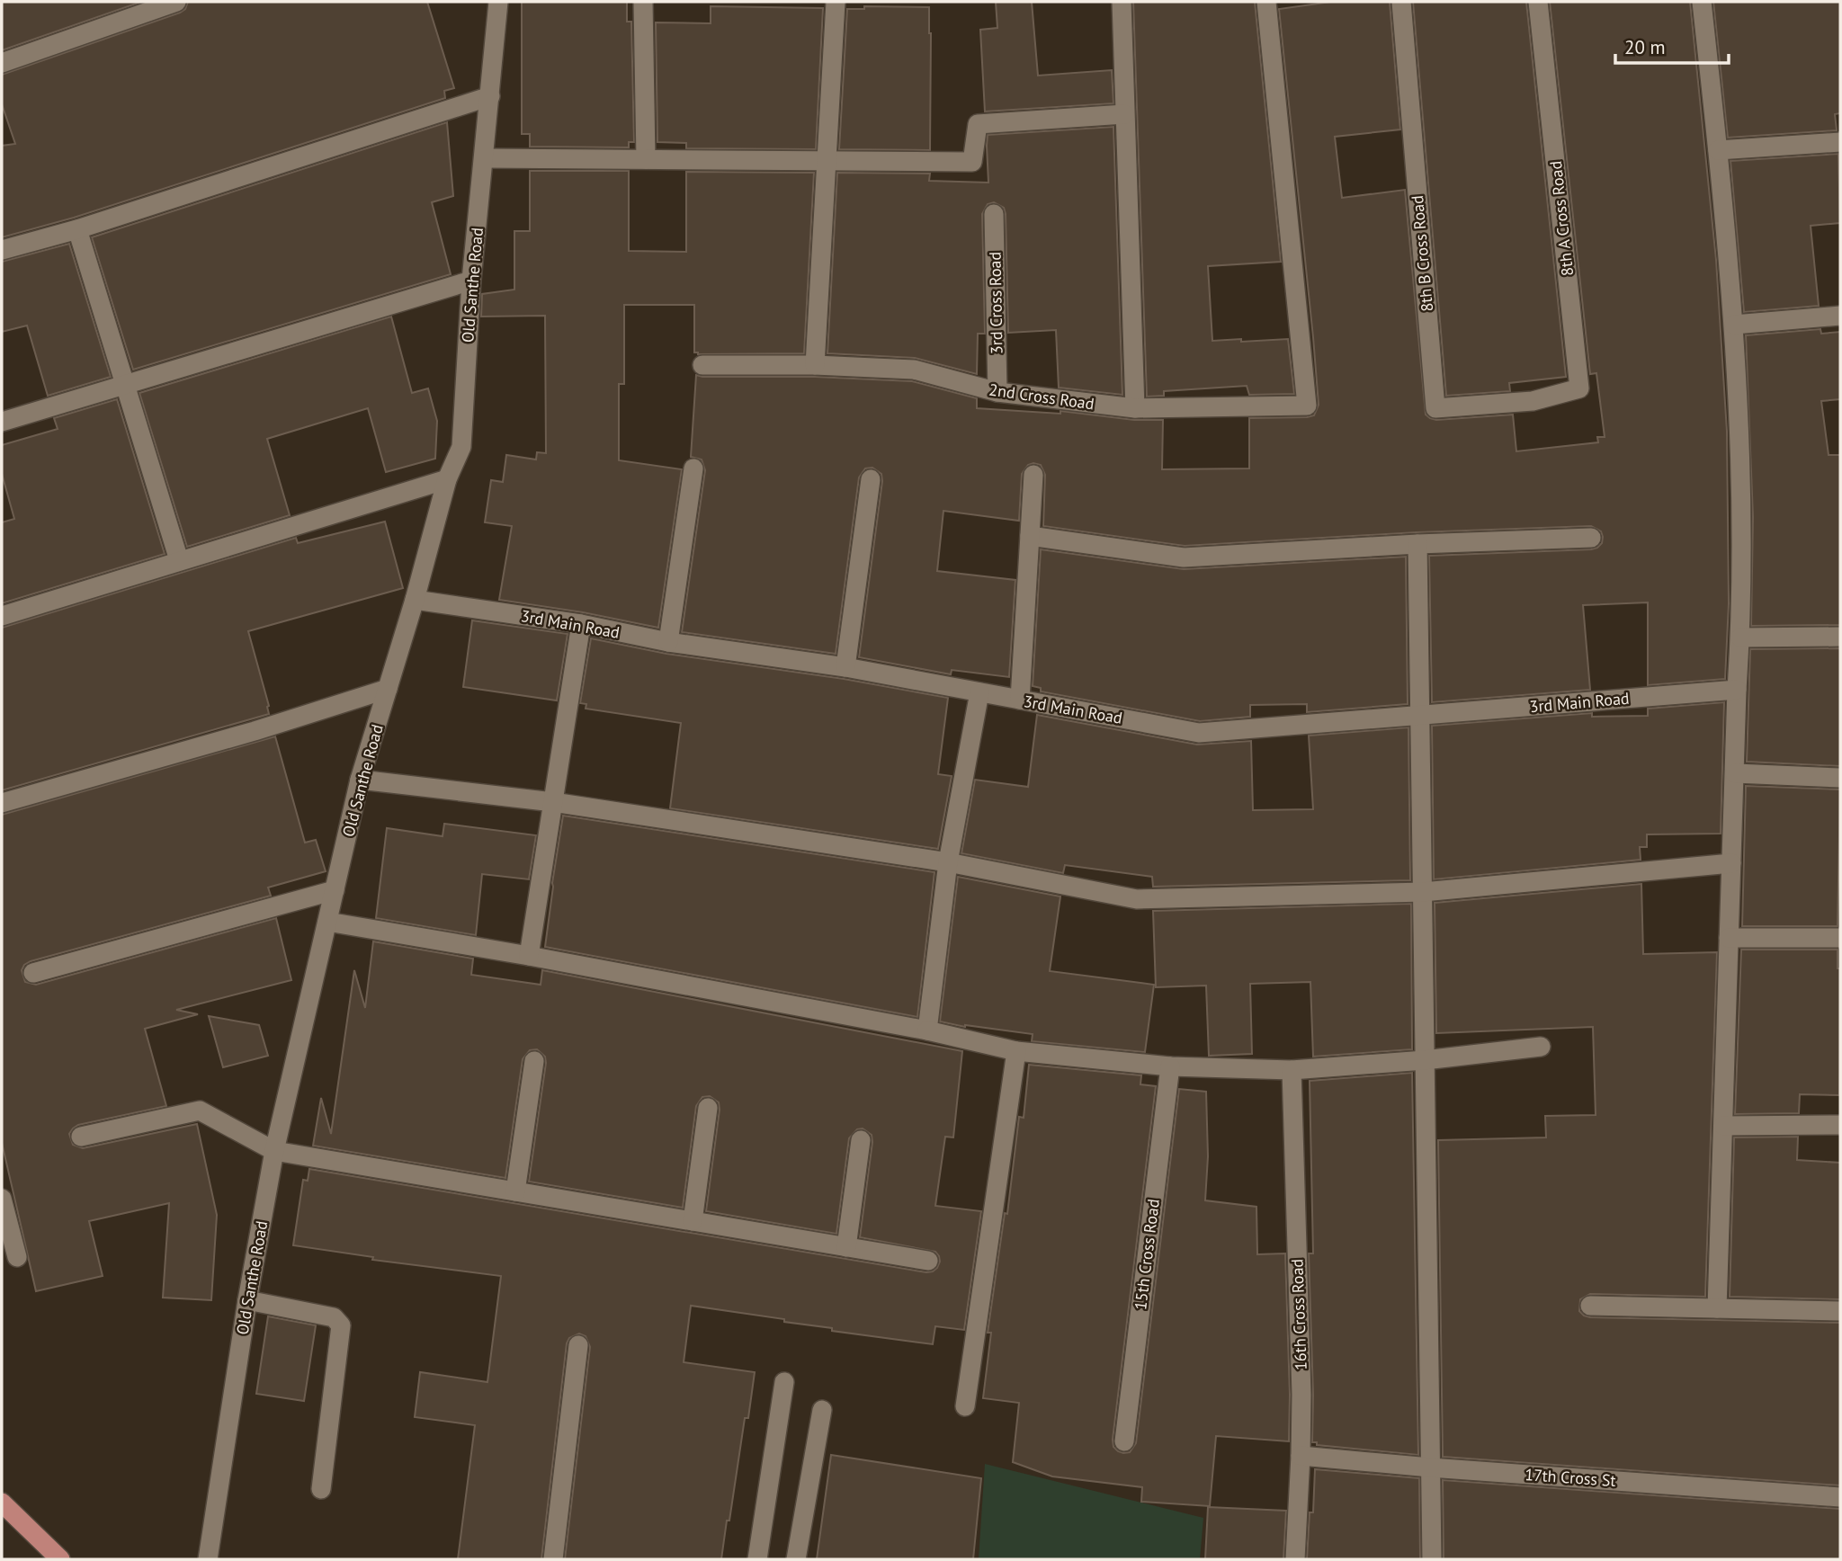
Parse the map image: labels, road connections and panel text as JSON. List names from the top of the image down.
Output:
{
  "streets": {
    "street": [
      "8th A Cross Road",
      "8th B Cross Road",
      "Old Santhe Road",
      "3rd Cross Road",
      "2nd Cross Road",
      "3rd Main Road",
      "15th Cross Road",
      "16th Cross Road",
      "17th Cross St"
    ]
  },
  "crossings": [
    ["8th A Cross Road", "8th B Cross Road"],
    ["Old Santhe Road", "3rd Main Road"],
    ["3rd Cross Road", "2nd Cross Road"],
    ["16th Cross Road", "17th Cross St"]
  ],
  "scale_bar": "20 m"
}
